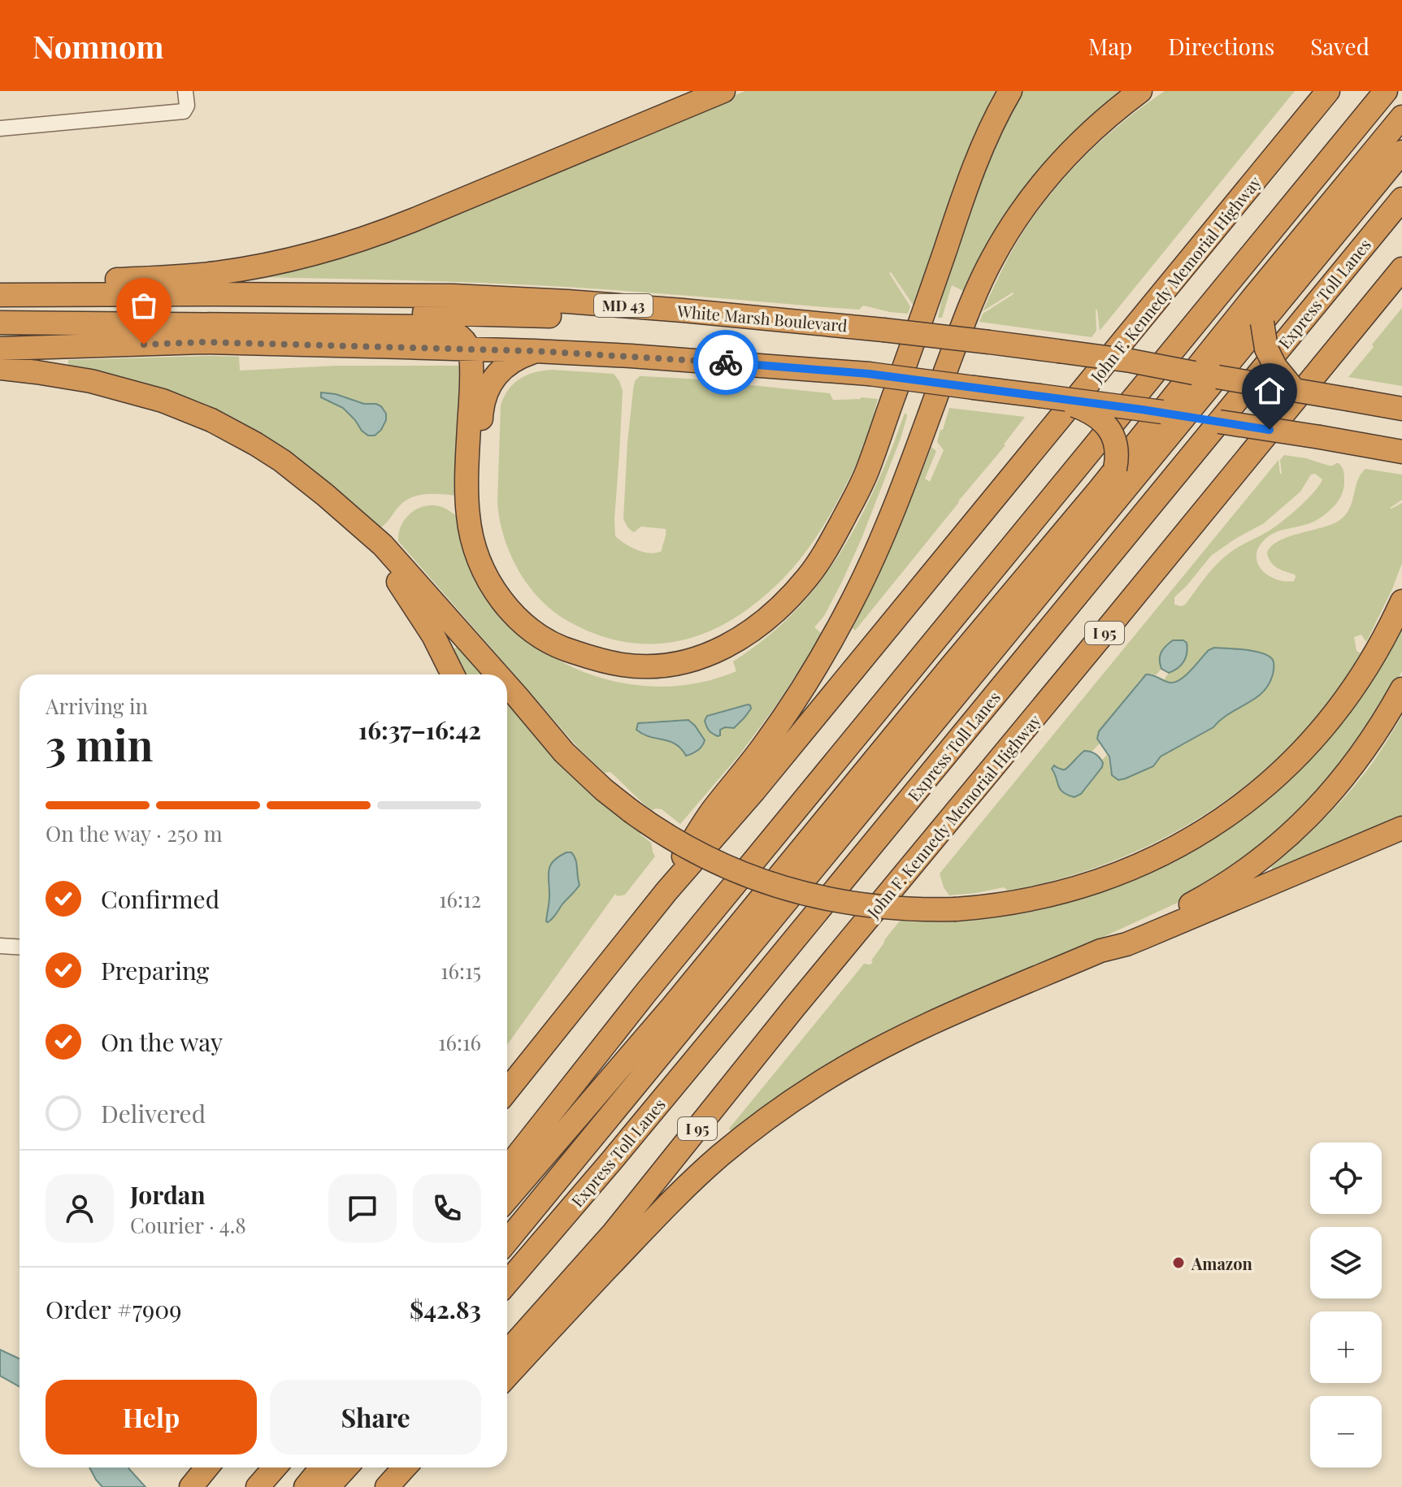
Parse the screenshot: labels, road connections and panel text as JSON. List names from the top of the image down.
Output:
{
  "streets": {
    "highway": [
      "John F. Kennedy Memorial Highway",
      "Express Toll Lanes",
      "MD 43",
      "White Marsh Boulevard",
      "I 95"
    ]
  },
  "places": ["Amazon"],
  "page": {
    "header": "Nomnom",
    "nav": ["Map", "Directions", "Saved"],
    "heading": ["3 min", "Arriving in", "16:37–16:42"],
    "panel": [
      "Jordan",
      "Courier · 4.8",
      "Order #7909",
      "$42.83"
    ],
    "bar": "On the way · 250 m",
    "list": [
      ["Confirmed", "16:12"],
      ["Preparing", "16:15"],
      ["On the way", "16:16"],
      "Delivered"
    ],
    "map_buttons": ["+", "−"],
    "buttons": ["Help", "Share"]
  }
}
